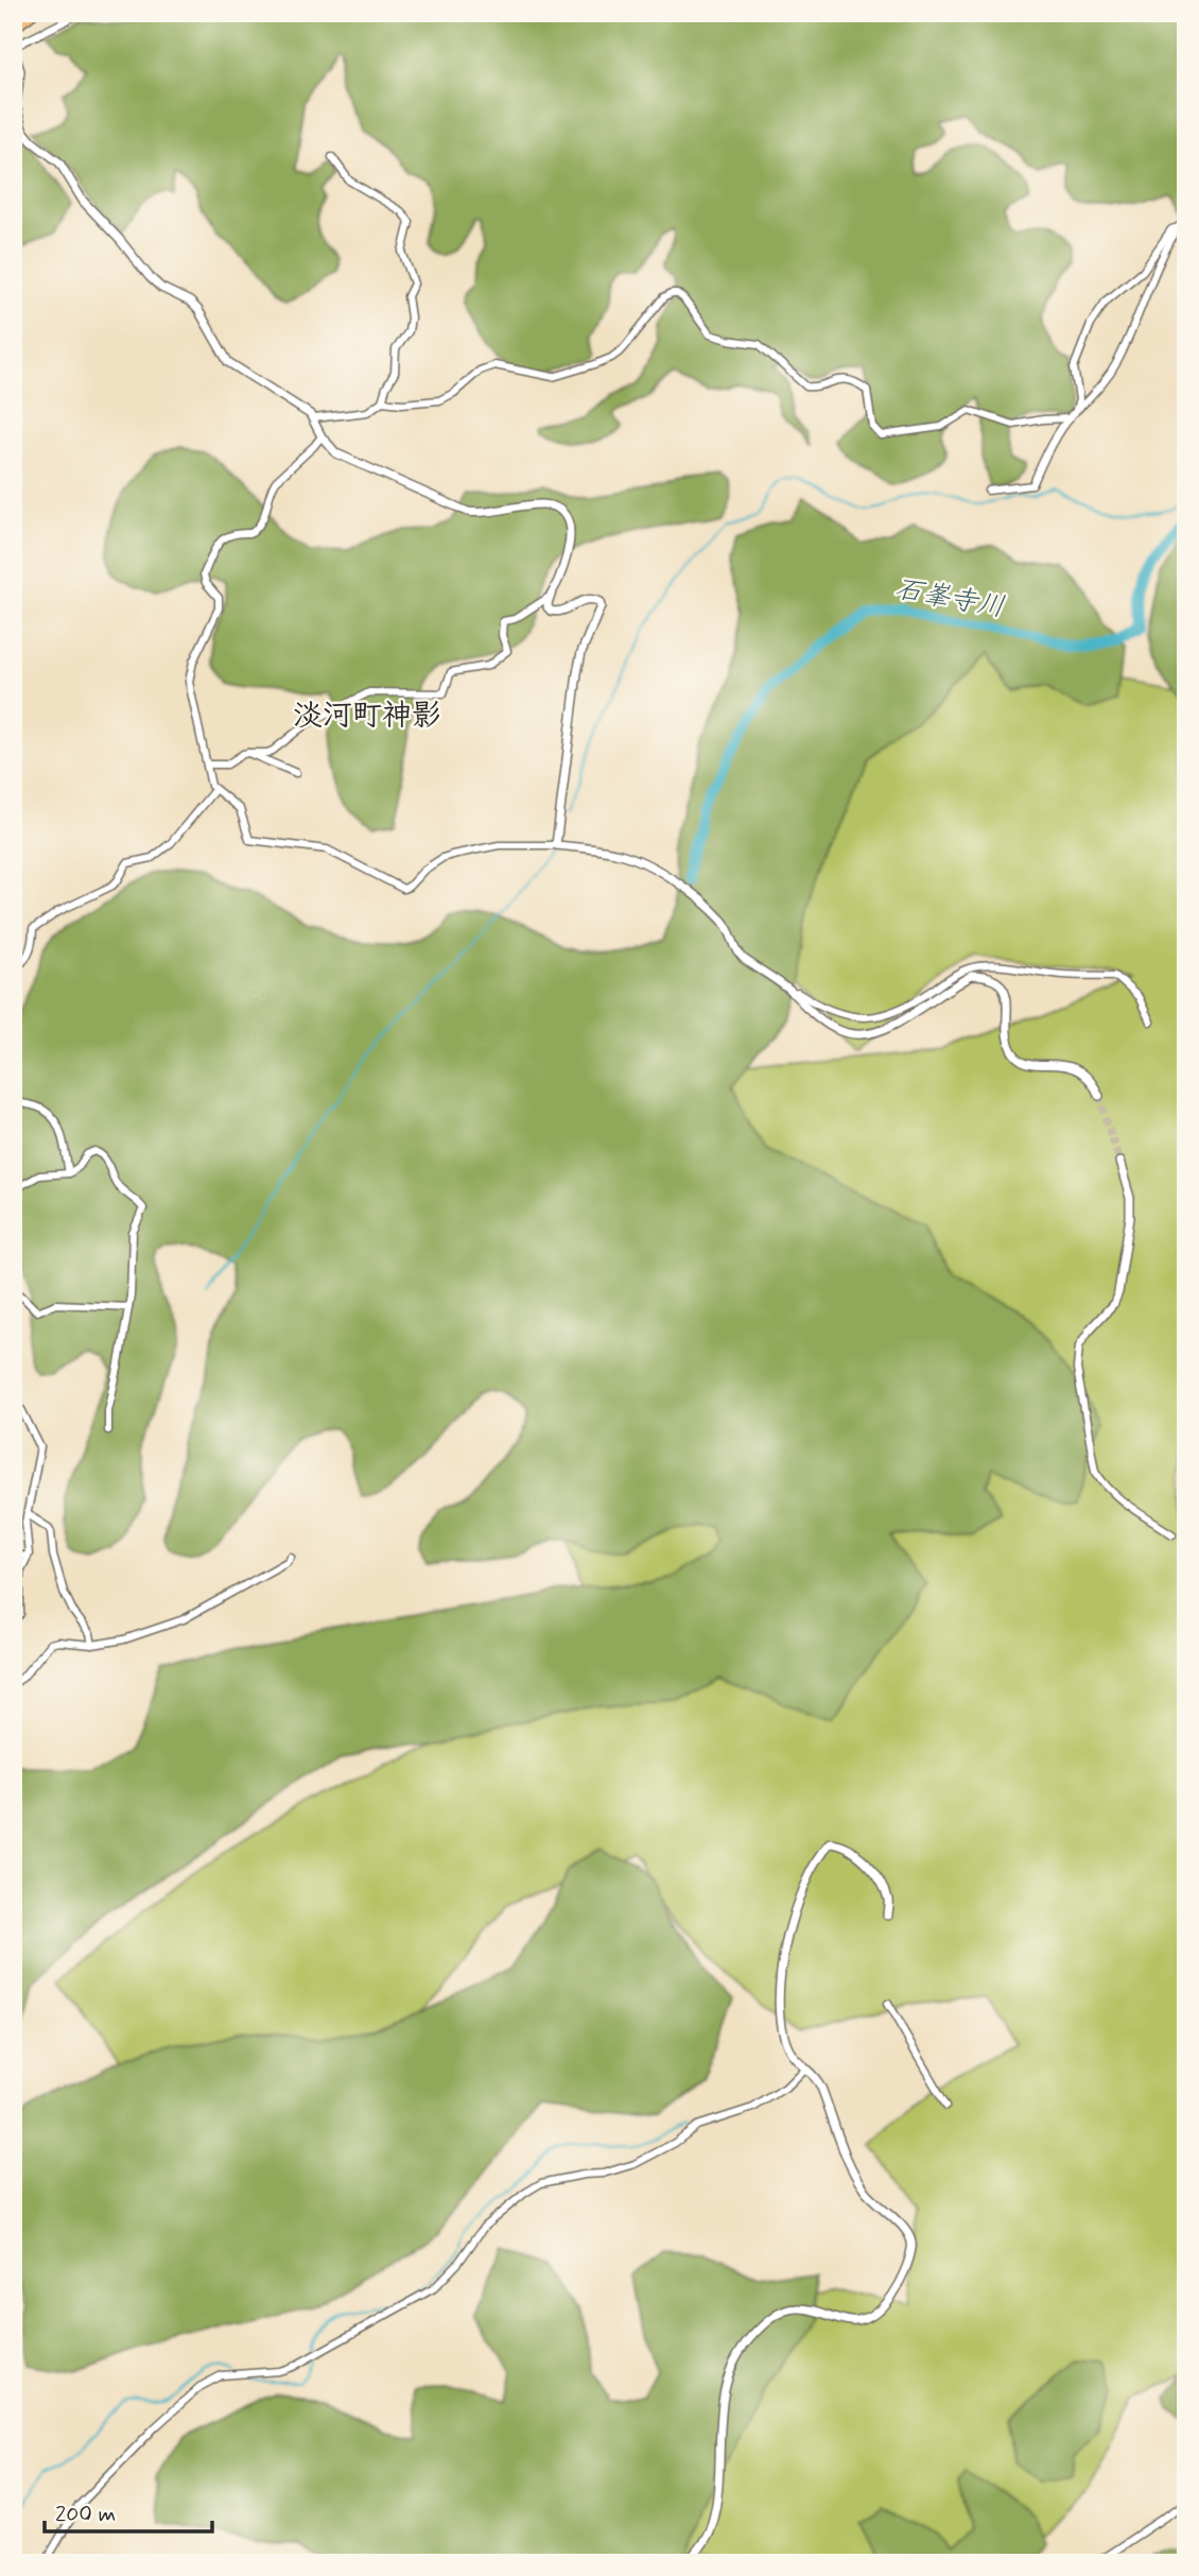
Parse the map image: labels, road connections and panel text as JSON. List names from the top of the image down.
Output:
{
  "districts": ["淡河町神影"],
  "water": ["石峯寺川"],
  "scale_bar": "200 m"
}
